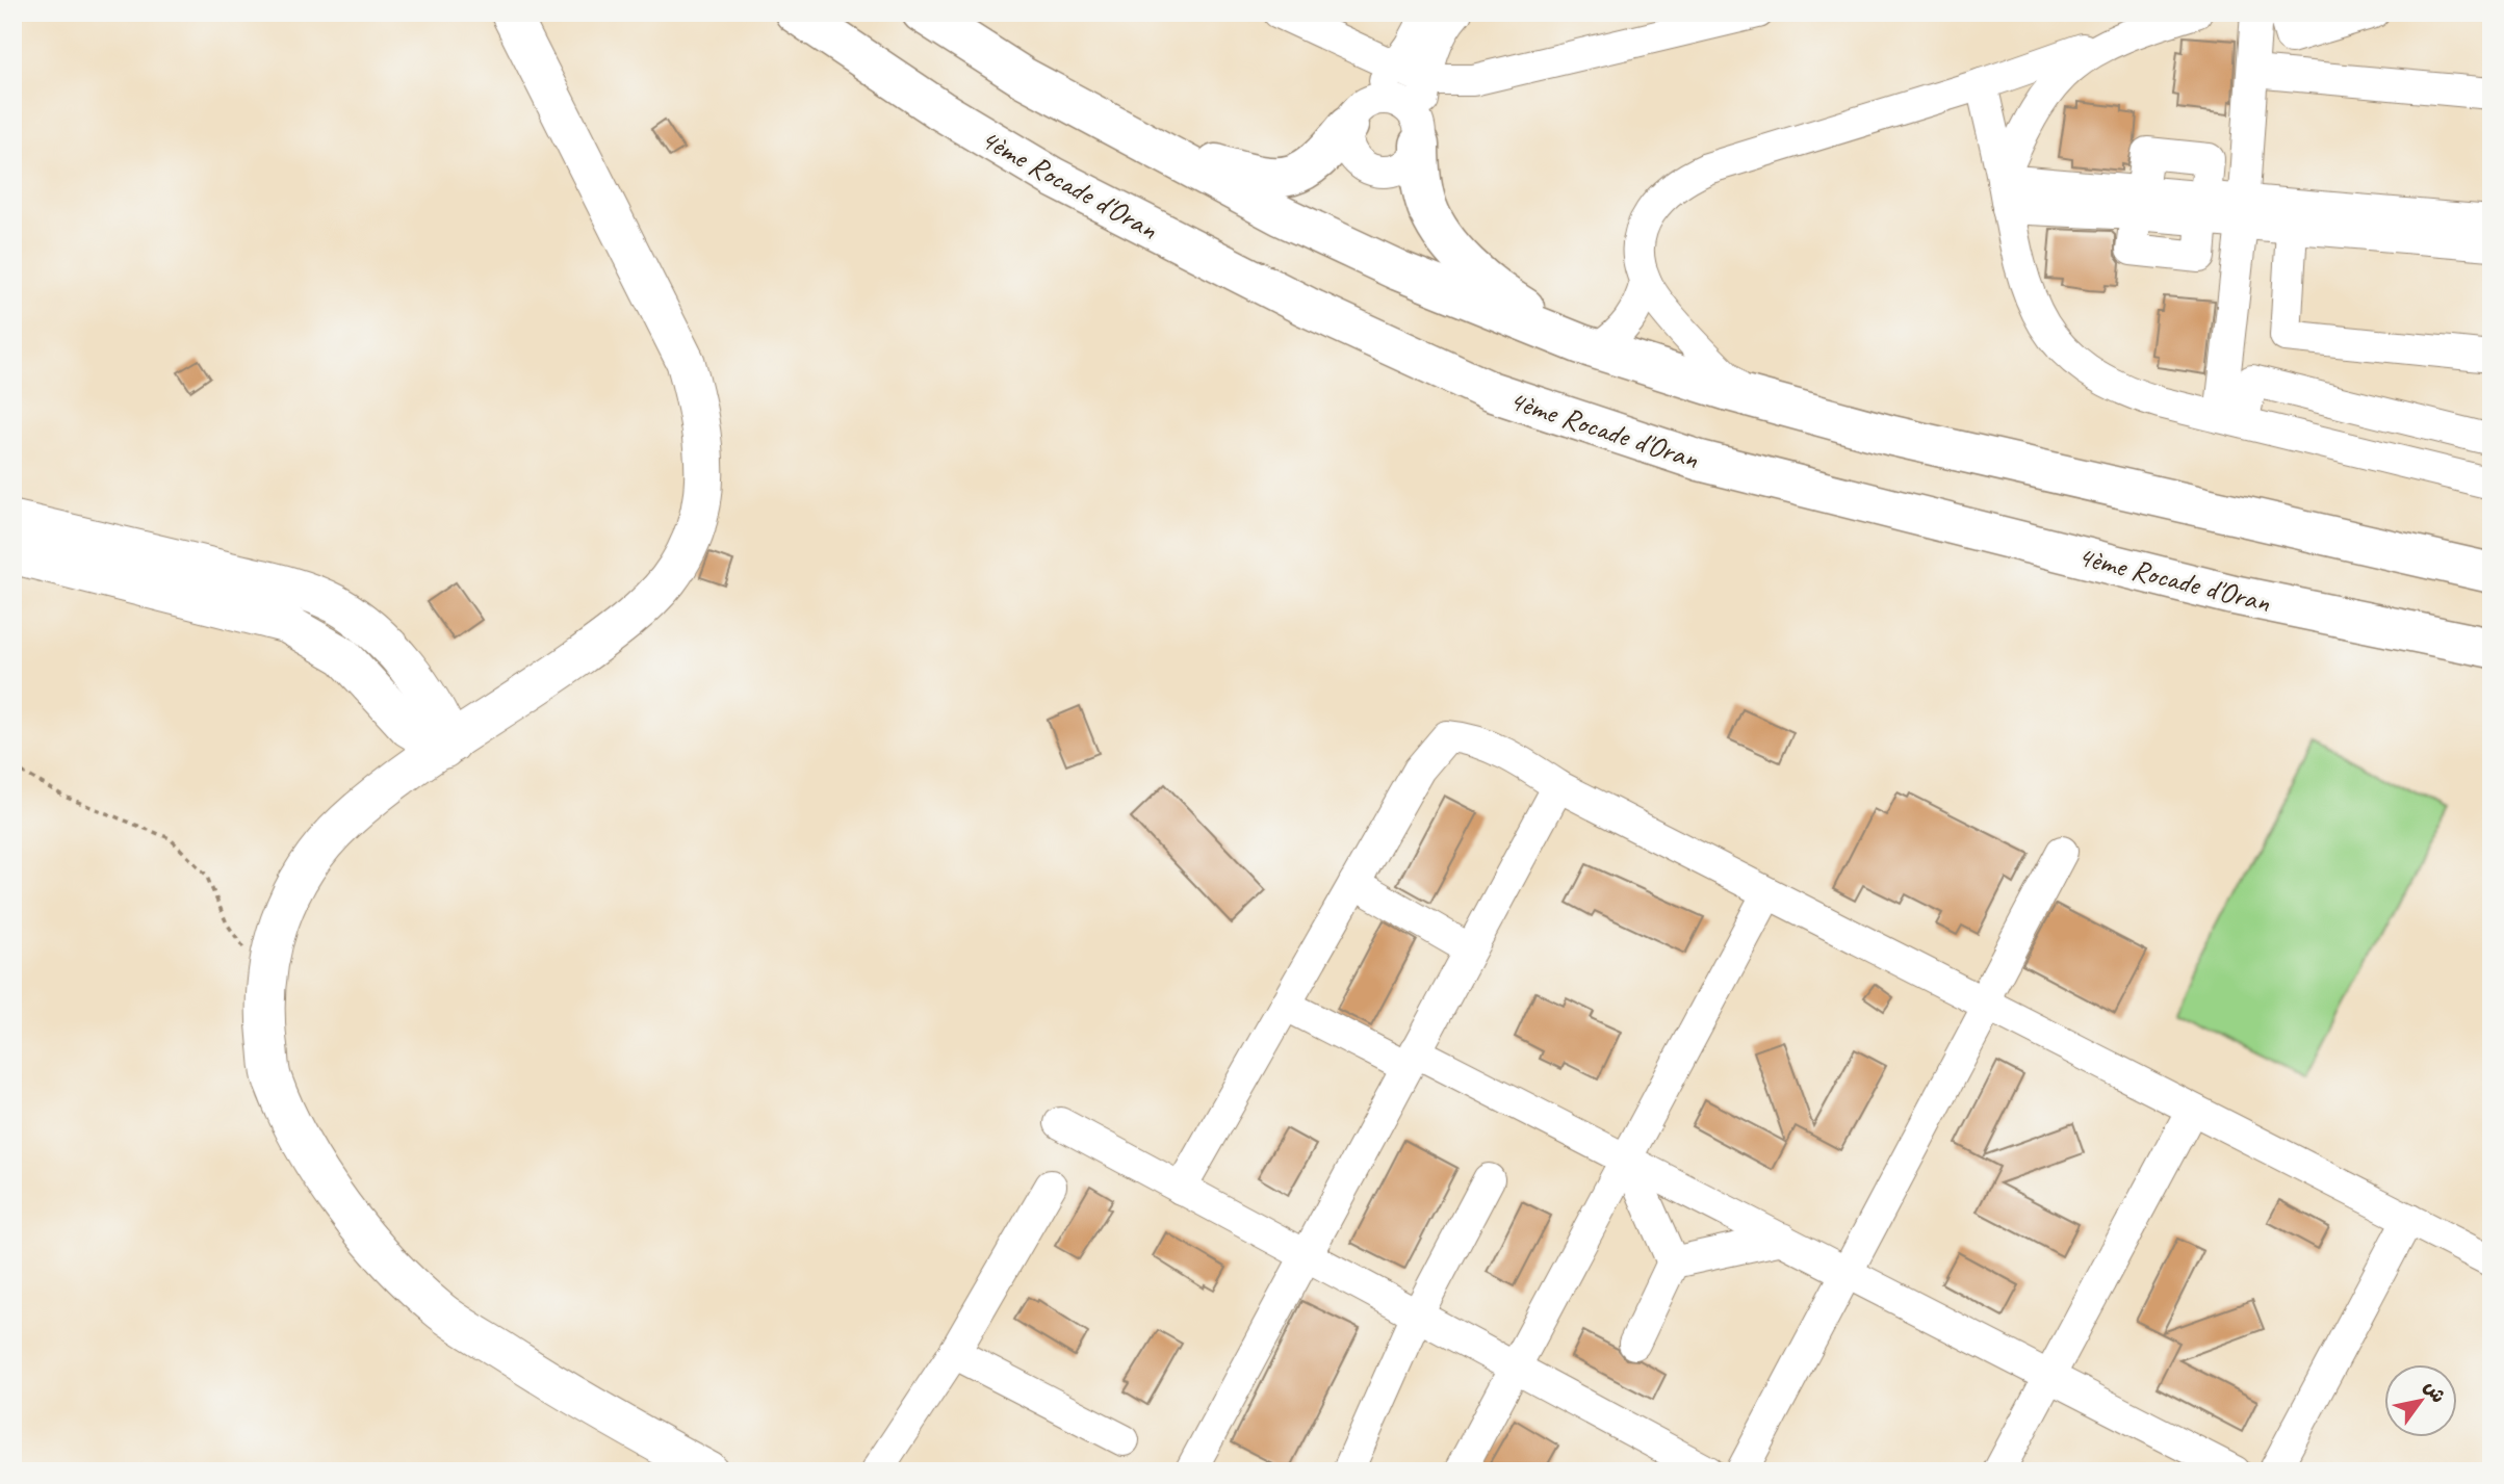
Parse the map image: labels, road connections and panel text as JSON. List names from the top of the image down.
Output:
{
  "streets": {
    "highway": ["4ème Rocade d'Oran"]
  },
  "north": "top right"
}
